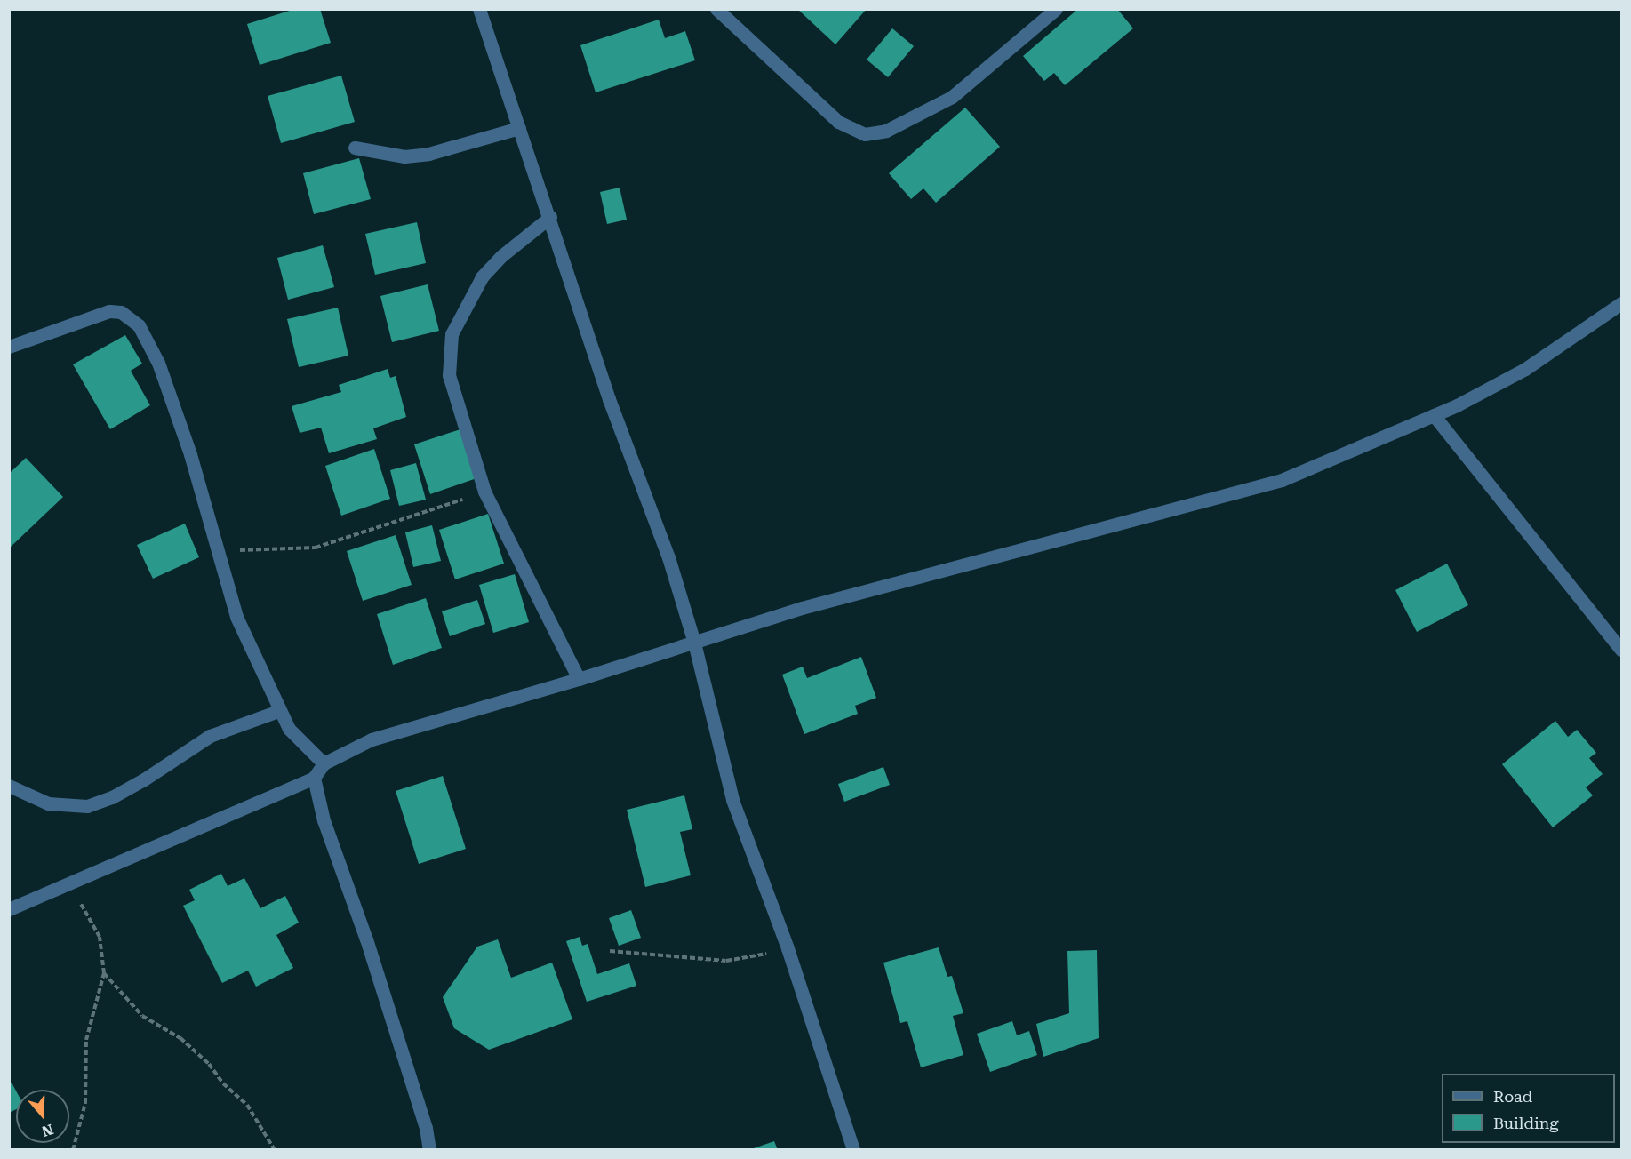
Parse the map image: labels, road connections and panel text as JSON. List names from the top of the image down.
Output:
{
  "legend": ["Road", "Building"],
  "north": "bottom"
}
